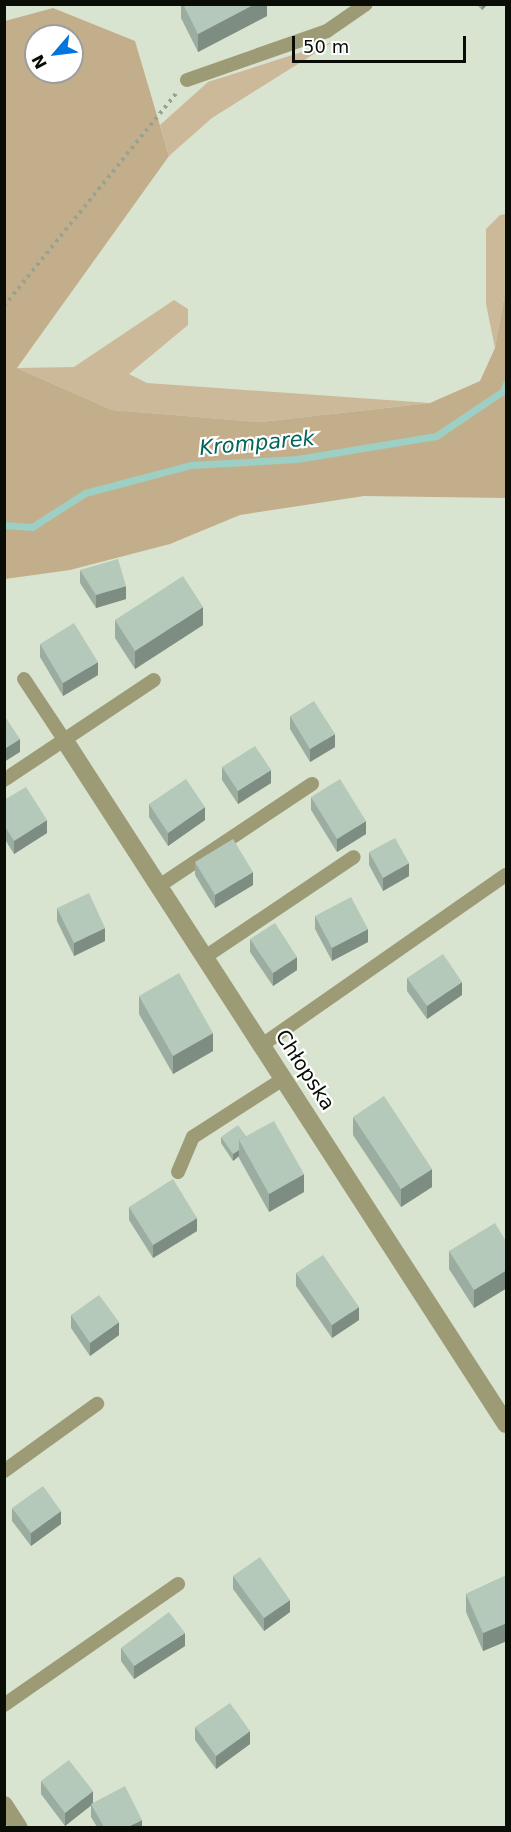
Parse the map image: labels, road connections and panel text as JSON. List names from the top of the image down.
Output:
{
  "streets": {
    "street": ["Chłopska"]
  },
  "water": ["Kromparek"],
  "scale_bar": "50 m",
  "north": "bottom left"
}
